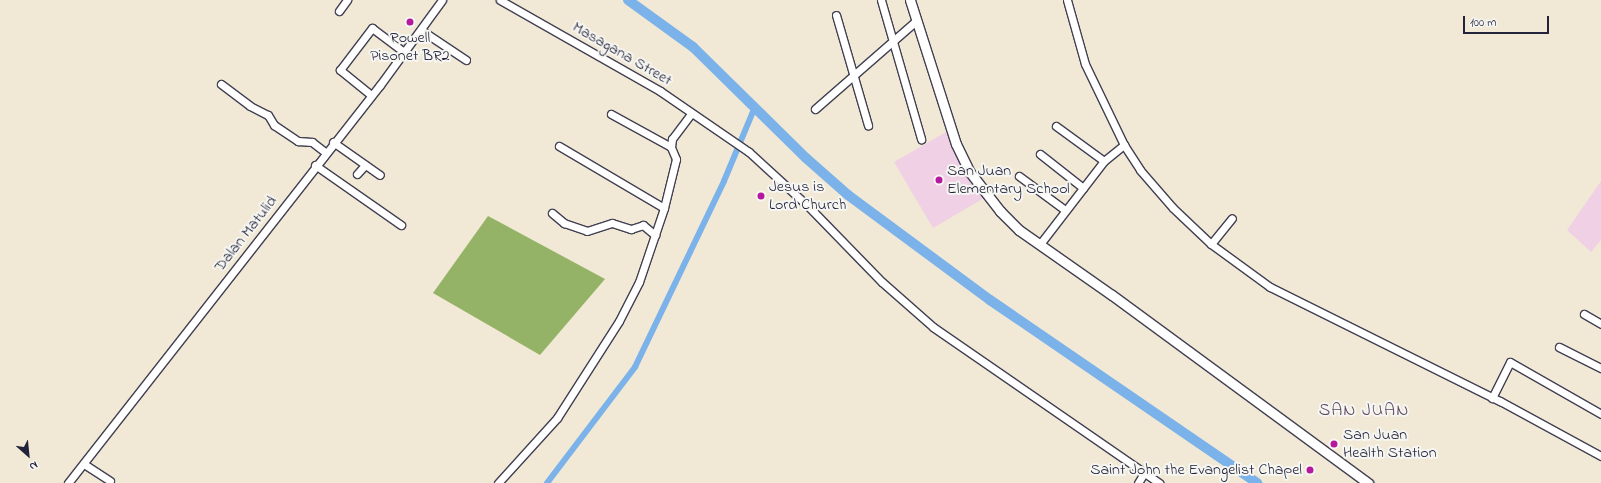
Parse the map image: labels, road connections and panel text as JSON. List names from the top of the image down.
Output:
{
  "streets": {
    "street": ["Masagana Street", "Dalan Matulid"]
  },
  "districts": ["SAN JUAN"],
  "places": [
    "Rowell Pisonet BR2",
    "San Juan Elementary School",
    "Jesus is Lord Church",
    "San Juan Health Station",
    "Saint John the Evangelist Chapel"
  ],
  "scale_bar": "100 m",
  "north": "bottom right"
}
